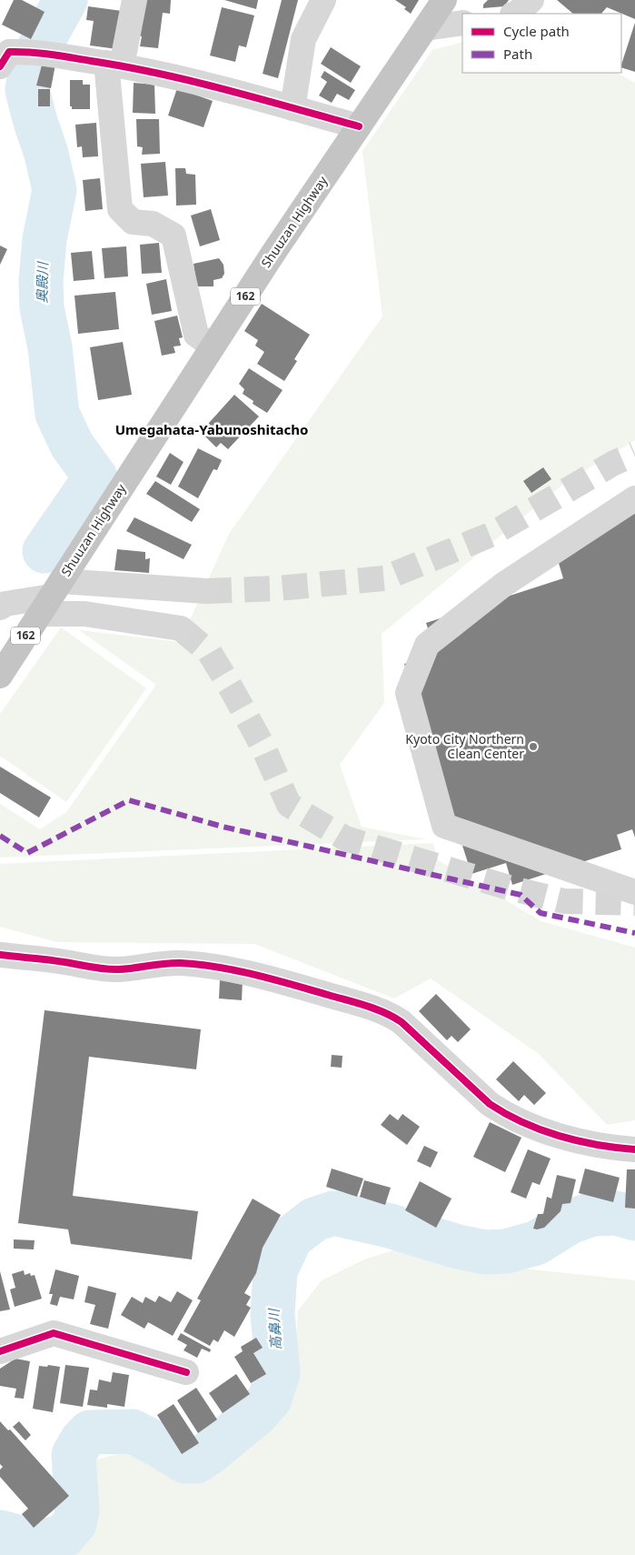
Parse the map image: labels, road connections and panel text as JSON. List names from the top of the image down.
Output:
{
  "streets": {
    "highway": ["Shuuzan Highway", "162"]
  },
  "districts": ["Umegahata-Yabunoshitacho"],
  "water": ["奥殿川", "高鼻川"],
  "places": ["Kyoto City Northern Clean Center"],
  "legend": ["Cycle path", "Path"]
}
